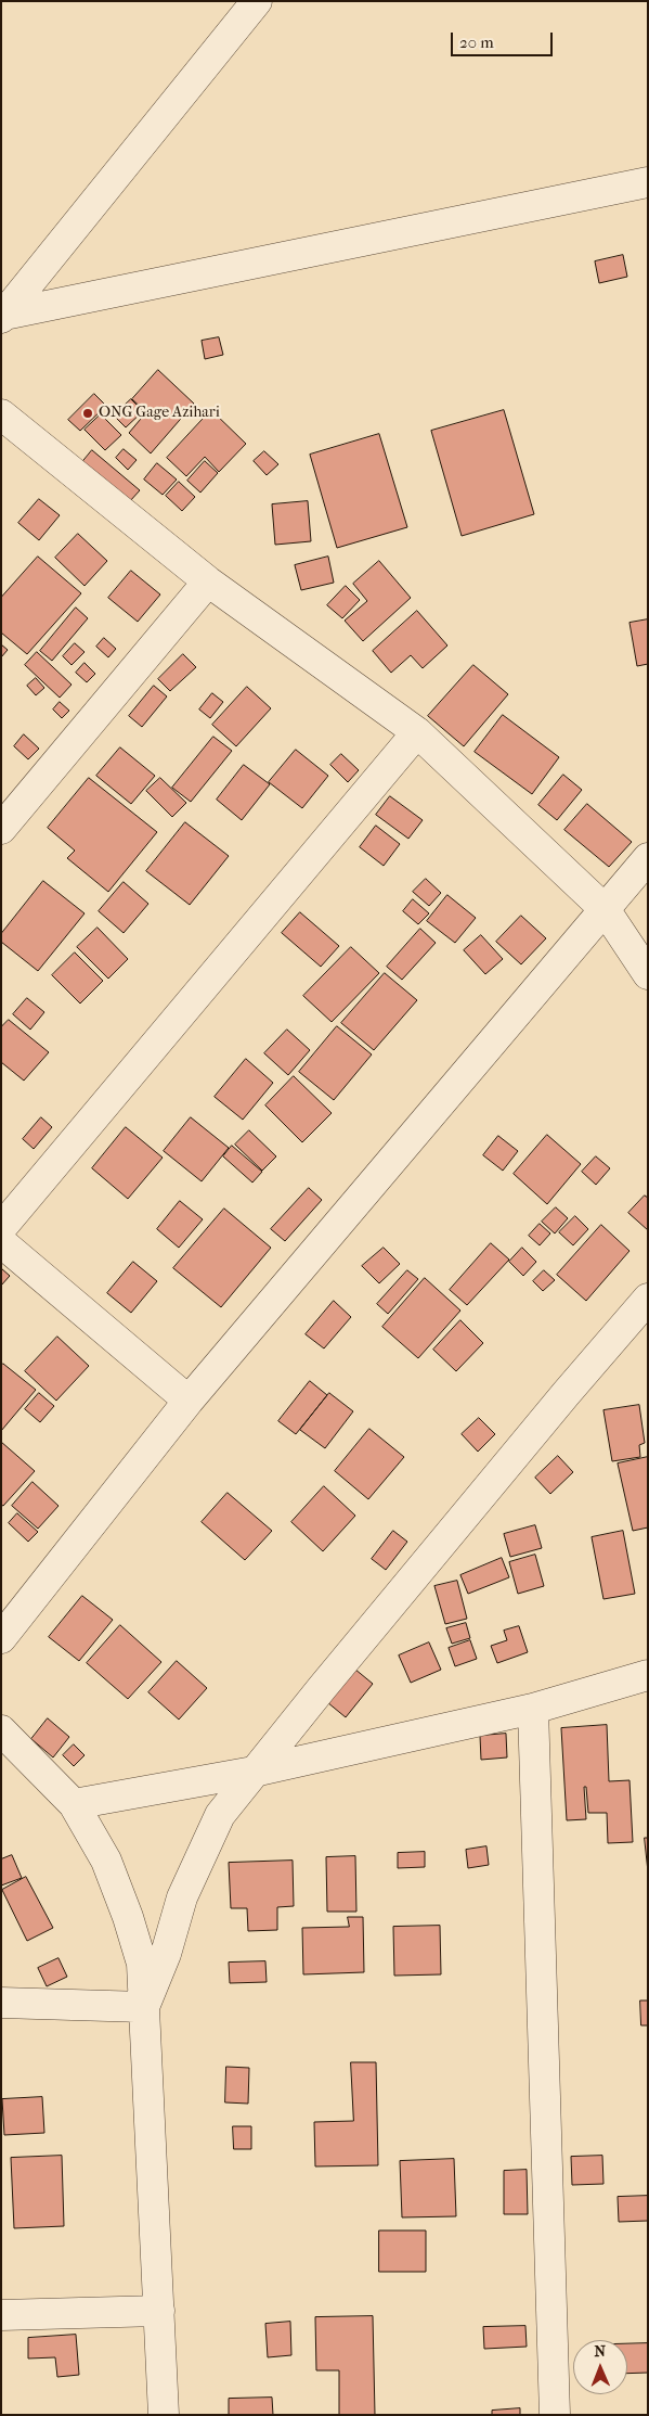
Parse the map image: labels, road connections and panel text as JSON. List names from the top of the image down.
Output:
{
  "places": ["ONG Gage Azihari"],
  "scale_bar": "20 m",
  "north": "top"
}
